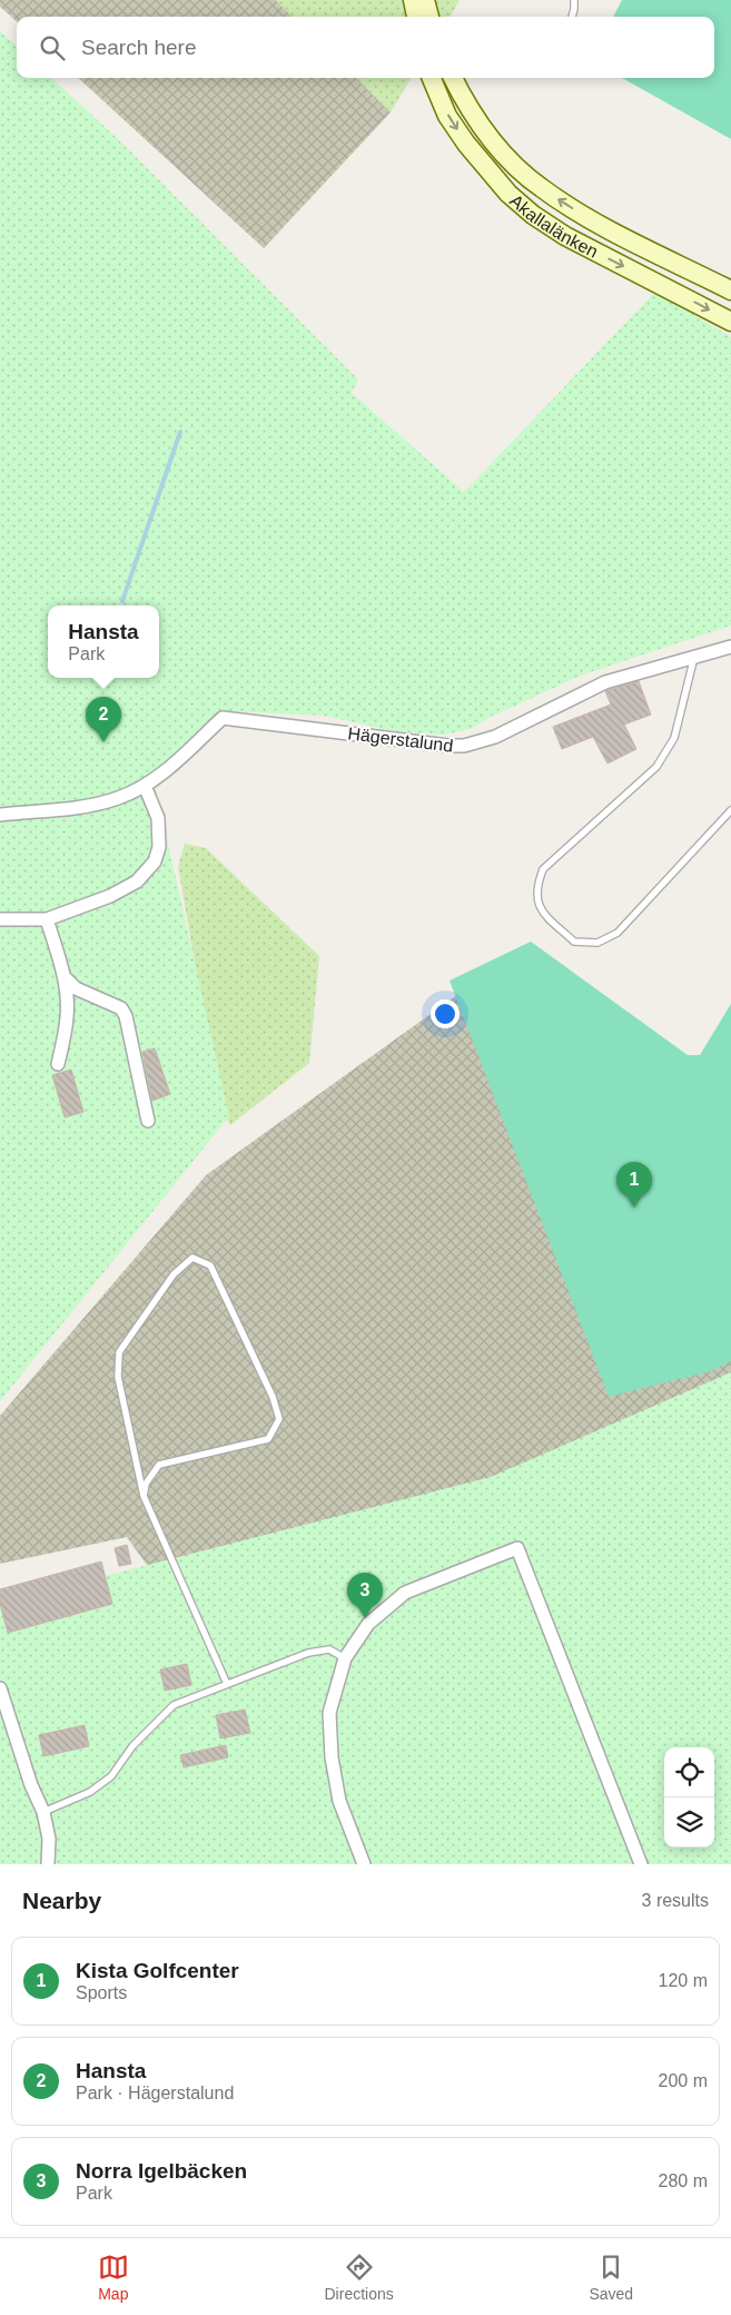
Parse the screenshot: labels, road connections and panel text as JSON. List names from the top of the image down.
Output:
{
  "streets": {
    "main road": ["Akallalänken"],
    "street": ["Hägerstalund"]
  },
  "page": {
    "search": "Search here",
    "popup": ["Hansta", "Park"],
    "pins": ["2", "1", "3"],
    "heading": ["Nearby", "3 results"],
    "list": [
      {
        "mark": "1",
        "name": "Kista Golfcenter",
        "note": "Sports",
        "value": "120 m"
      },
      {
        "mark": "2",
        "name": "Hansta",
        "note": "Park · Hägerstalund",
        "value": "200 m"
      },
      {
        "mark": "3",
        "name": "Norra Igelbäcken",
        "note": "Park",
        "value": "280 m"
      }
    ],
    "nav": ["Map", "Directions", "Saved"]
  }
}
